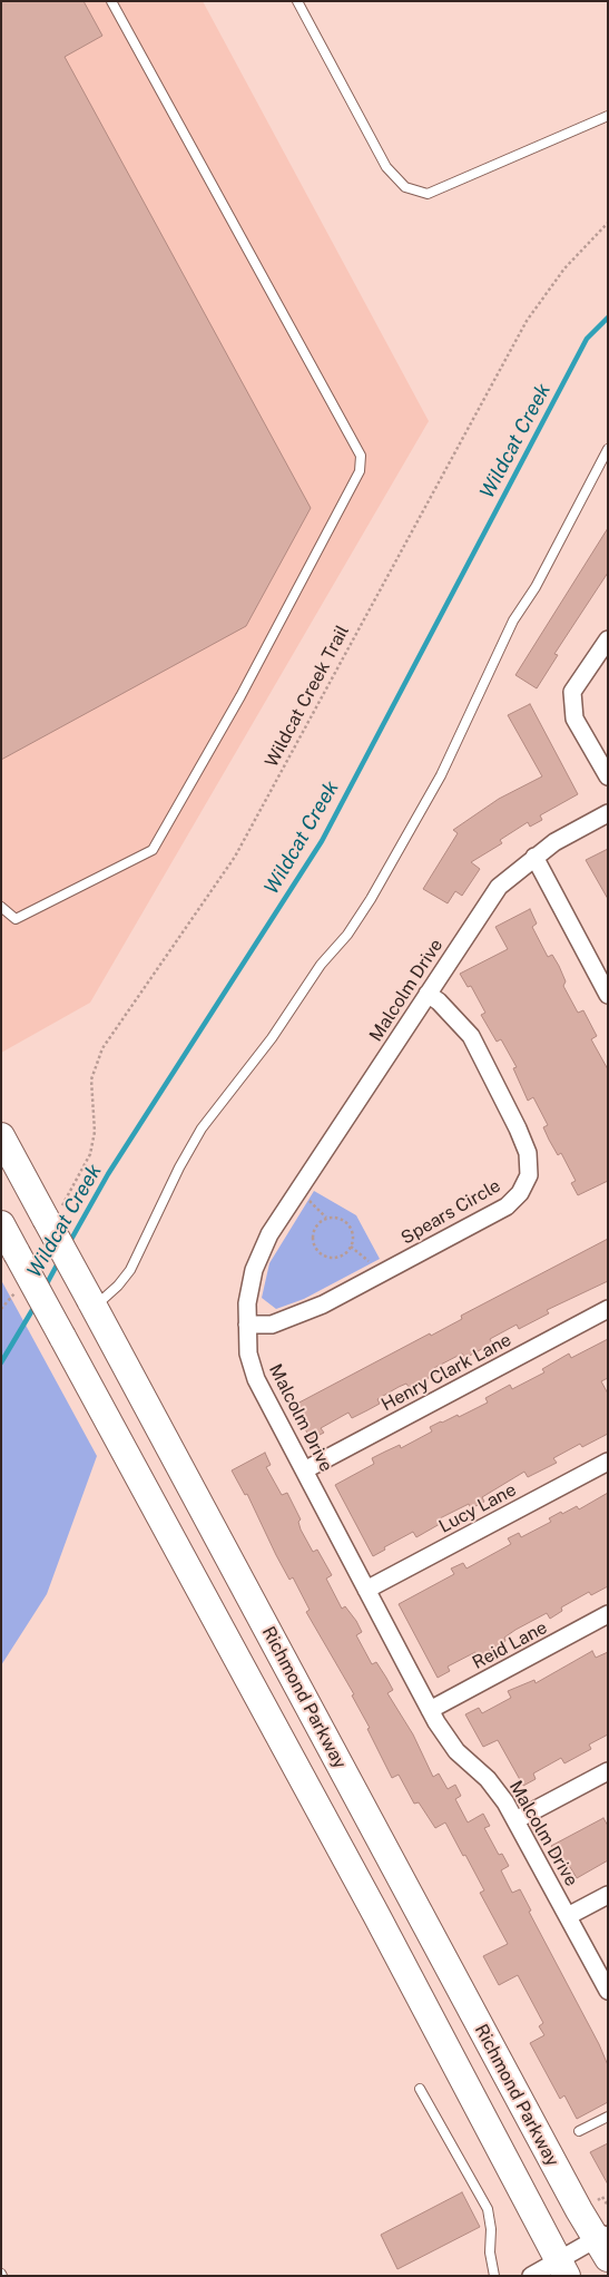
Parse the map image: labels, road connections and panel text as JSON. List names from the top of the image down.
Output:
{
  "streets": {
    "highway": ["Richmond Parkway"],
    "street": [
      "Malcolm Drive",
      "Spears Circle",
      "Henry Clark Lane",
      "Lucy Lane",
      "Reid Lane"
    ],
    "path": ["Wildcat Creek Trail"]
  },
  "crossings": [
    ["Malcolm Drive", "Spears Circle"],
    ["Malcolm Drive", "Henry Clark Lane"],
    ["Malcolm Drive", "Lucy Lane"],
    ["Malcolm Drive", "Reid Lane"]
  ],
  "water": ["Wildcat Creek"]
}
